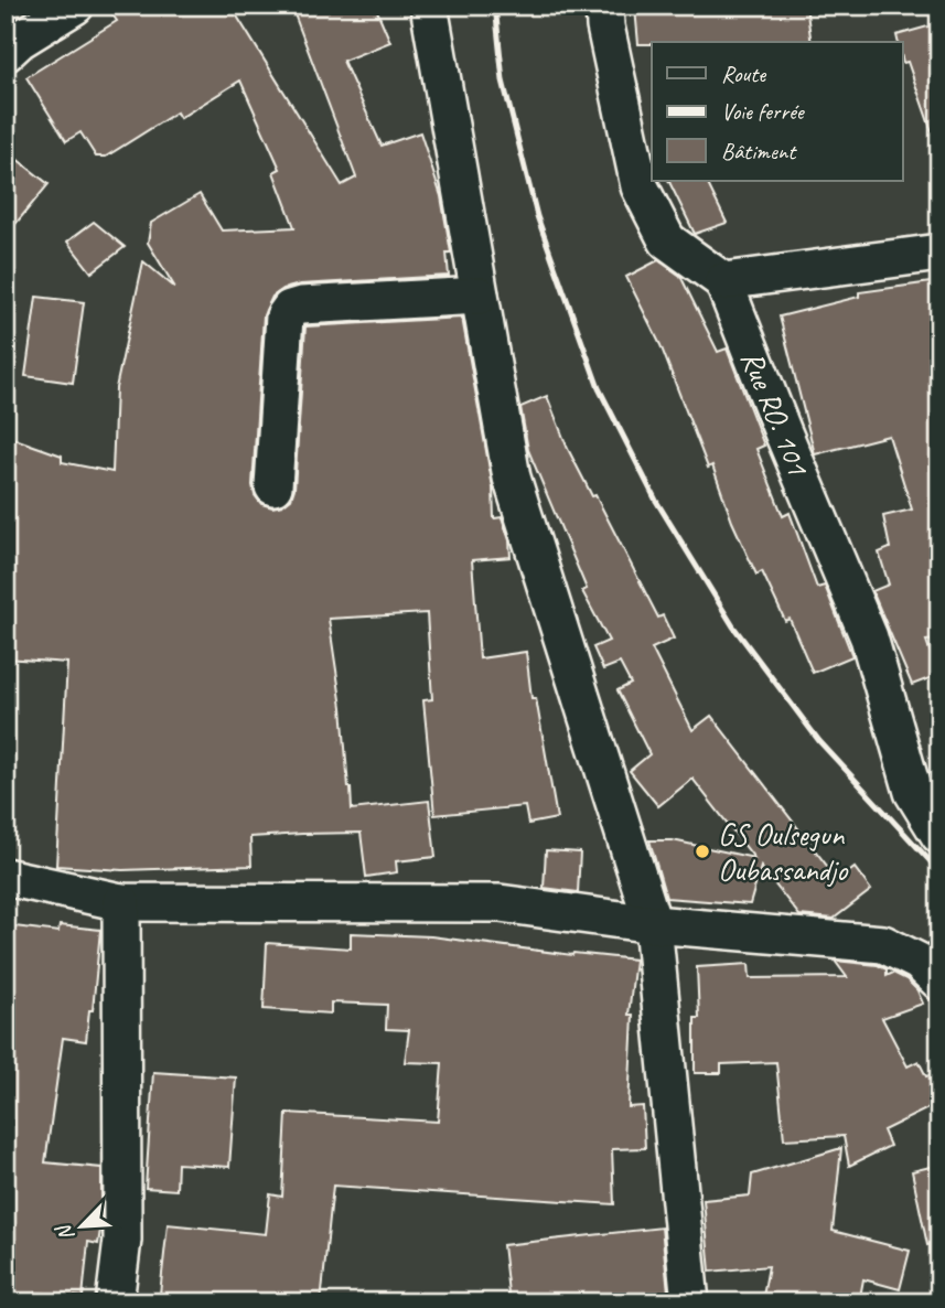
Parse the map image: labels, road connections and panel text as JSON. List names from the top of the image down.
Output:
{
  "streets": {
    "street": ["Rue RO. 101"]
  },
  "places": ["GS Oulsegun Oubassandjo"],
  "legend": ["Route", "Voie ferrée", "Bâtiment"],
  "north": "bottom left"
}
